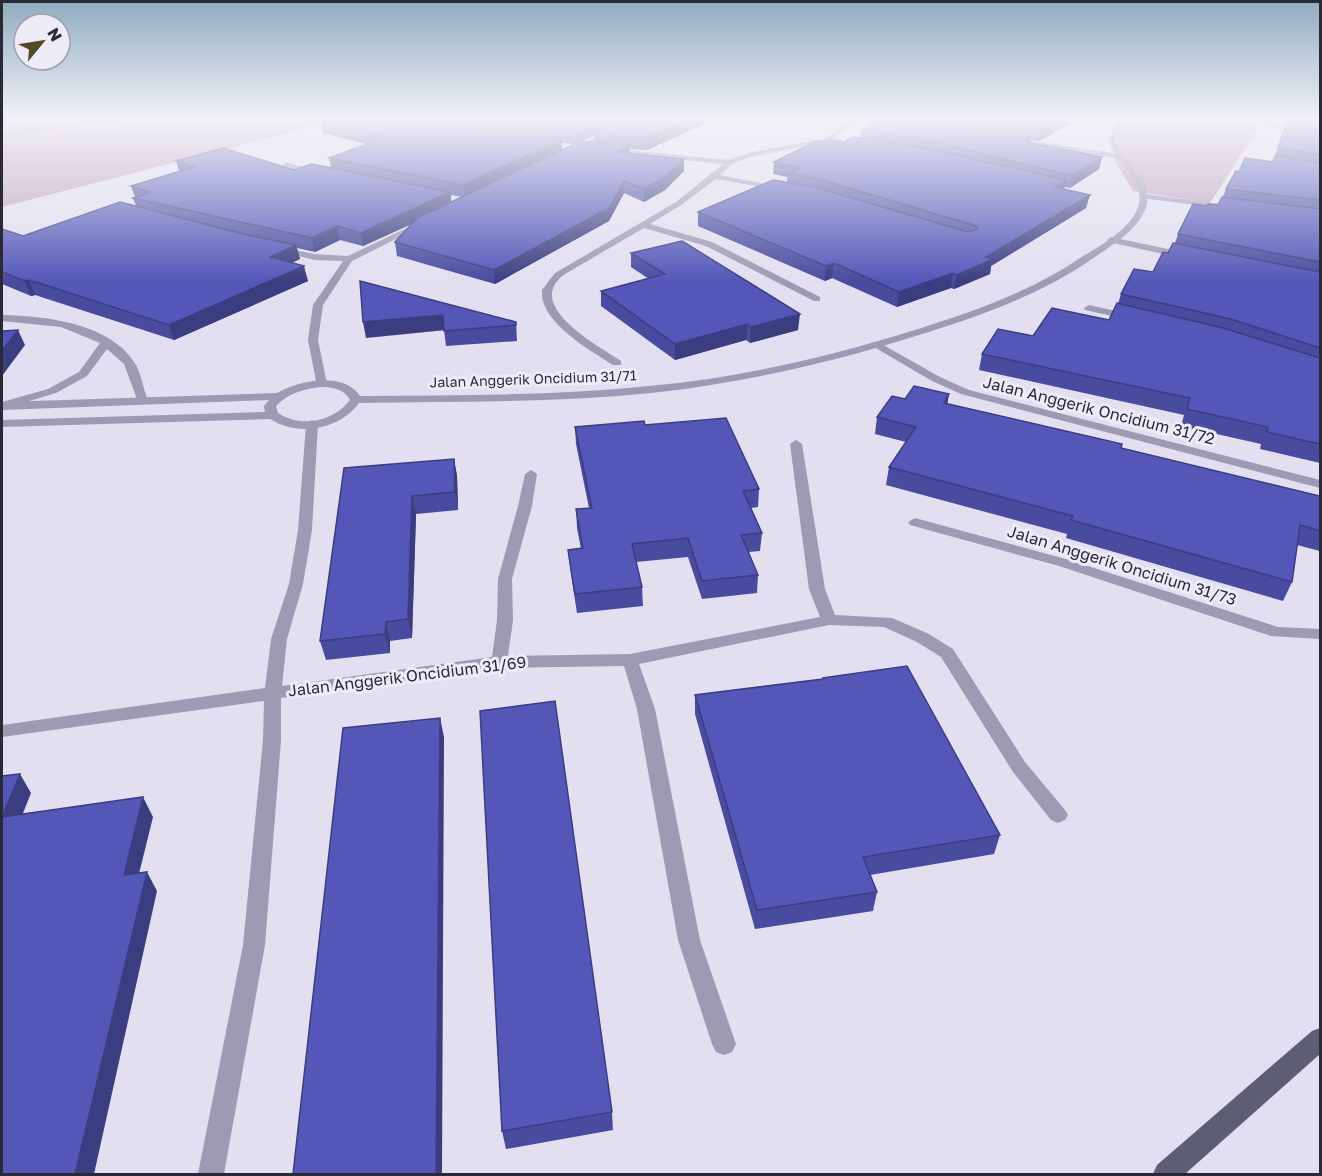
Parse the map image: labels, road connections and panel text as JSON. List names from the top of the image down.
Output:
{
  "streets": {
    "street": [
      "Jalan Anggerik Oncidium 31/71",
      "Jalan Anggerik Oncidium 31/72",
      "Jalan Anggerik Oncidium 31/73",
      "Jalan Anggerik Oncidium 31/69"
    ]
  },
  "crossings": [
    ["Jalan Anggerik Oncidium 31/71", "Jalan Anggerik Oncidium 31/72"]
  ],
  "north": "top right"
}
